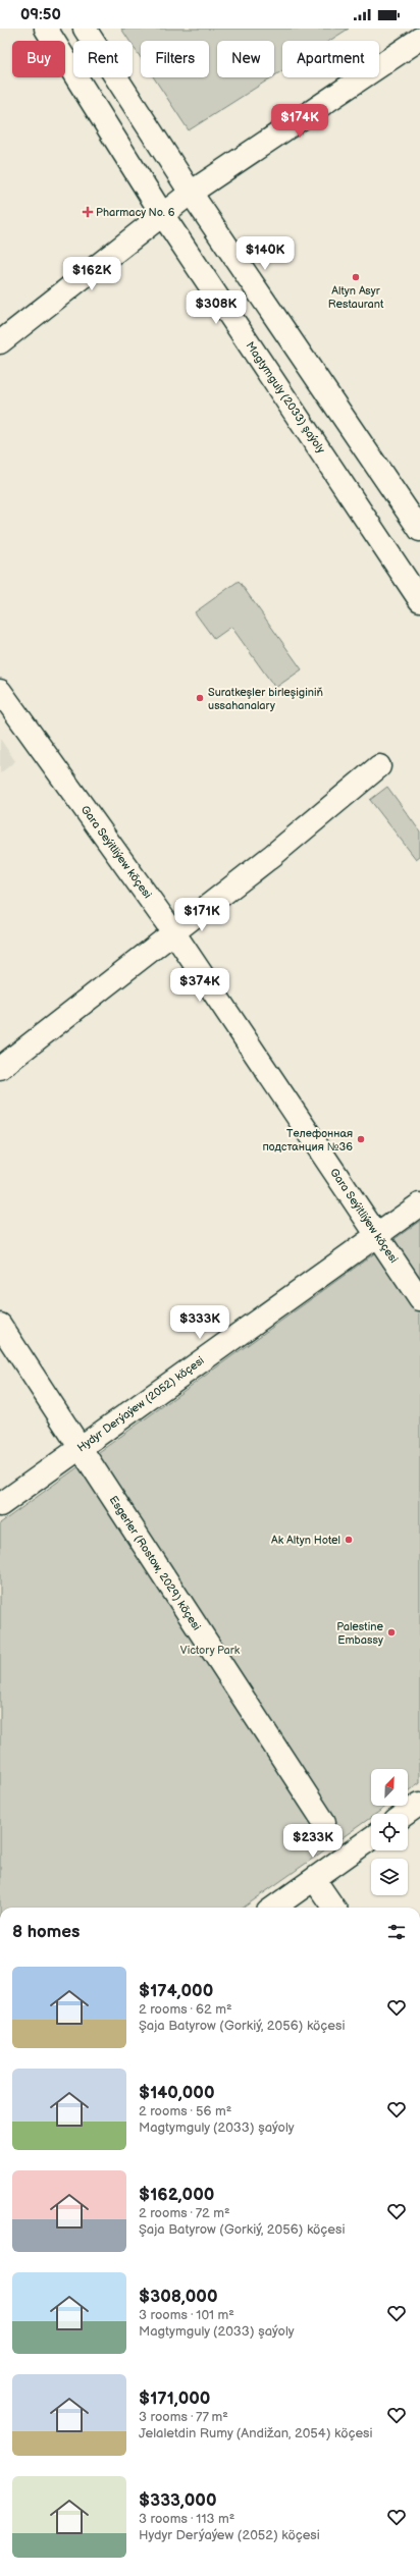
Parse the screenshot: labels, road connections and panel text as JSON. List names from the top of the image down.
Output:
{
  "streets": {
    "street": [
      "Magtymguly (2033) şaýoly",
      "Gara Seýitliýew köçesi",
      "Hydyr Derýaýew (2052) köçesi",
      "Esgerler (Rostow, 2029) köçesi"
    ]
  },
  "crossings": [
    ["Gara Seýitliýew köçesi", "Hydyr Derýaýew (2052) köçesi"],
    ["Hydyr Derýaýew (2052) köçesi", "Esgerler (Rostow, 2029) köçesi"]
  ],
  "parks": ["Victory Park"],
  "places": {
    "health": ["Pharmacy No. 6"],
    "other": [
      "Altyn Asyr Restaurant",
      "Suratkeşler birleşiginiň ussahanalary",
      "Телефонная подстанция №36",
      "Ak Altyn Hotel",
      "Palestine Embassy"
    ]
  },
  "north": "top right",
  "page": {
    "status": "09:50",
    "chip": [
      "Buy",
      "Rent",
      "Filters",
      "New",
      "Apartment"
    ],
    "price": [
      "$174K",
      "$140K",
      "$162K",
      "$308K",
      "$171K",
      "$374K",
      "$333K",
      "$233K"
    ],
    "heading": "8 homes",
    "list": [
      {
        "name": "$174,000",
        "note": "2 rooms · 62 m² · Şaja Batyrow (Gorkiý, 2056) köçesi"
      },
      {
        "name": "$140,000",
        "note": "2 rooms · 56 m² · Magtymguly (2033) şaýoly"
      },
      {
        "name": "$162,000",
        "note": "2 rooms · 72 m² · Şaja Batyrow (Gorkiý, 2056) köçesi"
      },
      {
        "name": "$308,000",
        "note": "3 rooms · 101 m² · Magtymguly (2033) şaýoly"
      },
      {
        "name": "$171,000",
        "note": "3 rooms · 77 m² · Jelaletdin Rumy (Andižan, 2054) köçesi"
      },
      {
        "name": "$333,000",
        "note": "3 rooms · 113 m² · Hydyr Derýaýew (2052) köçesi"
      }
    ]
  }
}
